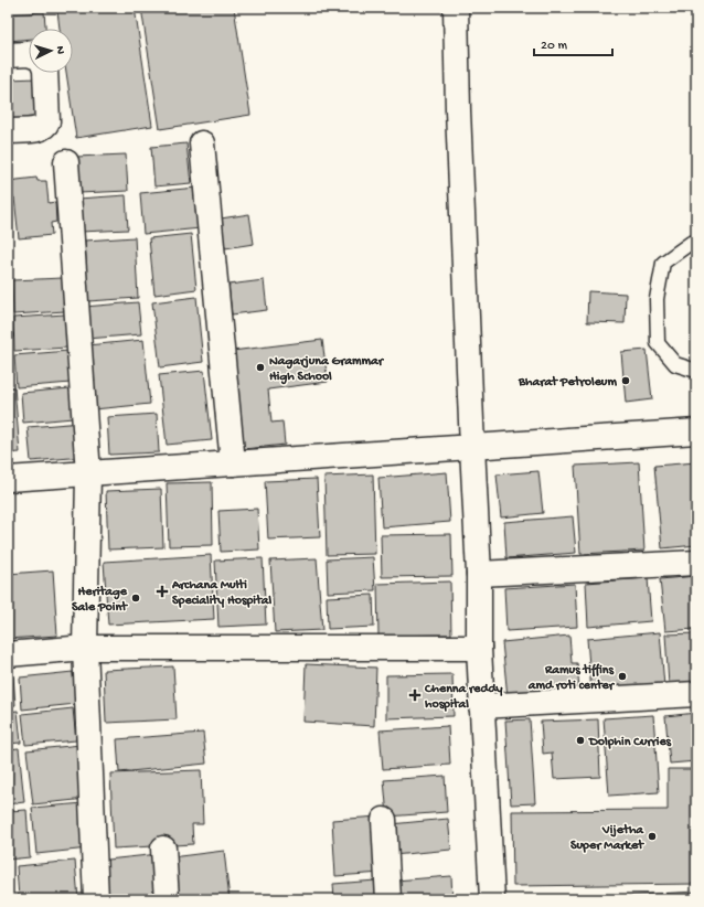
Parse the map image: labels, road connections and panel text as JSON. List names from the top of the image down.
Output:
{
  "places": {
    "other": [
      "Nagarjuna Grammar High School",
      "Bharat Petroleum",
      "Heritage Sale Point",
      "Ramus tiffins amd roti center",
      "Dolphin Curries",
      "Vijetha Super Market"
    ],
    "health": ["Archana Multi Speciality Hospital", "Chenna reddy hospital"]
  },
  "scale_bar": "20 m",
  "north": "right"
}
